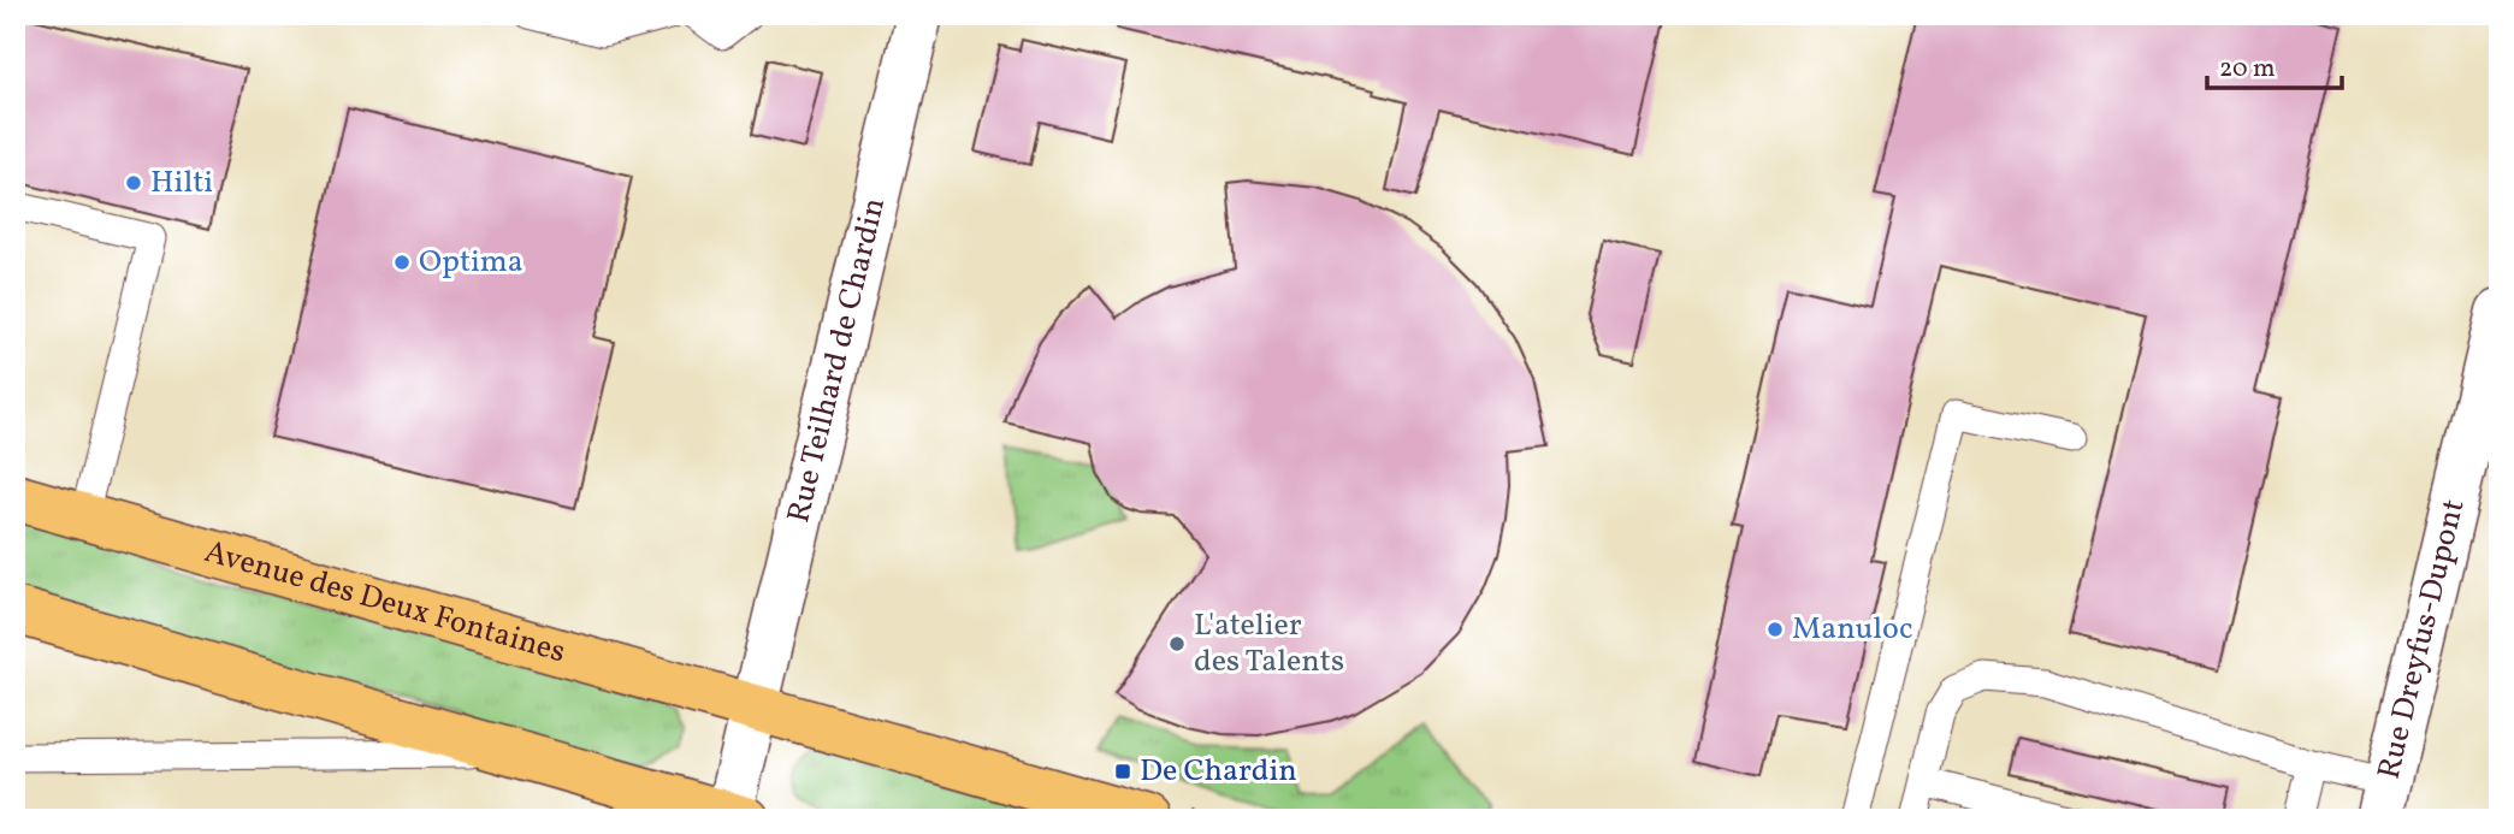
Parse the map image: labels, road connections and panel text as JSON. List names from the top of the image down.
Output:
{
  "streets": {
    "main road": ["Avenue des Deux Fontaines"],
    "street": ["Rue Teilhard de Chardin", "Rue Dreyfus-Dupont"]
  },
  "crossings": [
    ["Rue Teilhard de Chardin", "Avenue des Deux Fontaines"]
  ],
  "places": {
    "other": [
      "Hilti",
      "Optima",
      "Manuloc",
      "L'atelier des Talents"
    ],
    "transit": ["De Chardin"]
  },
  "scale_bar": "20 m"
}
